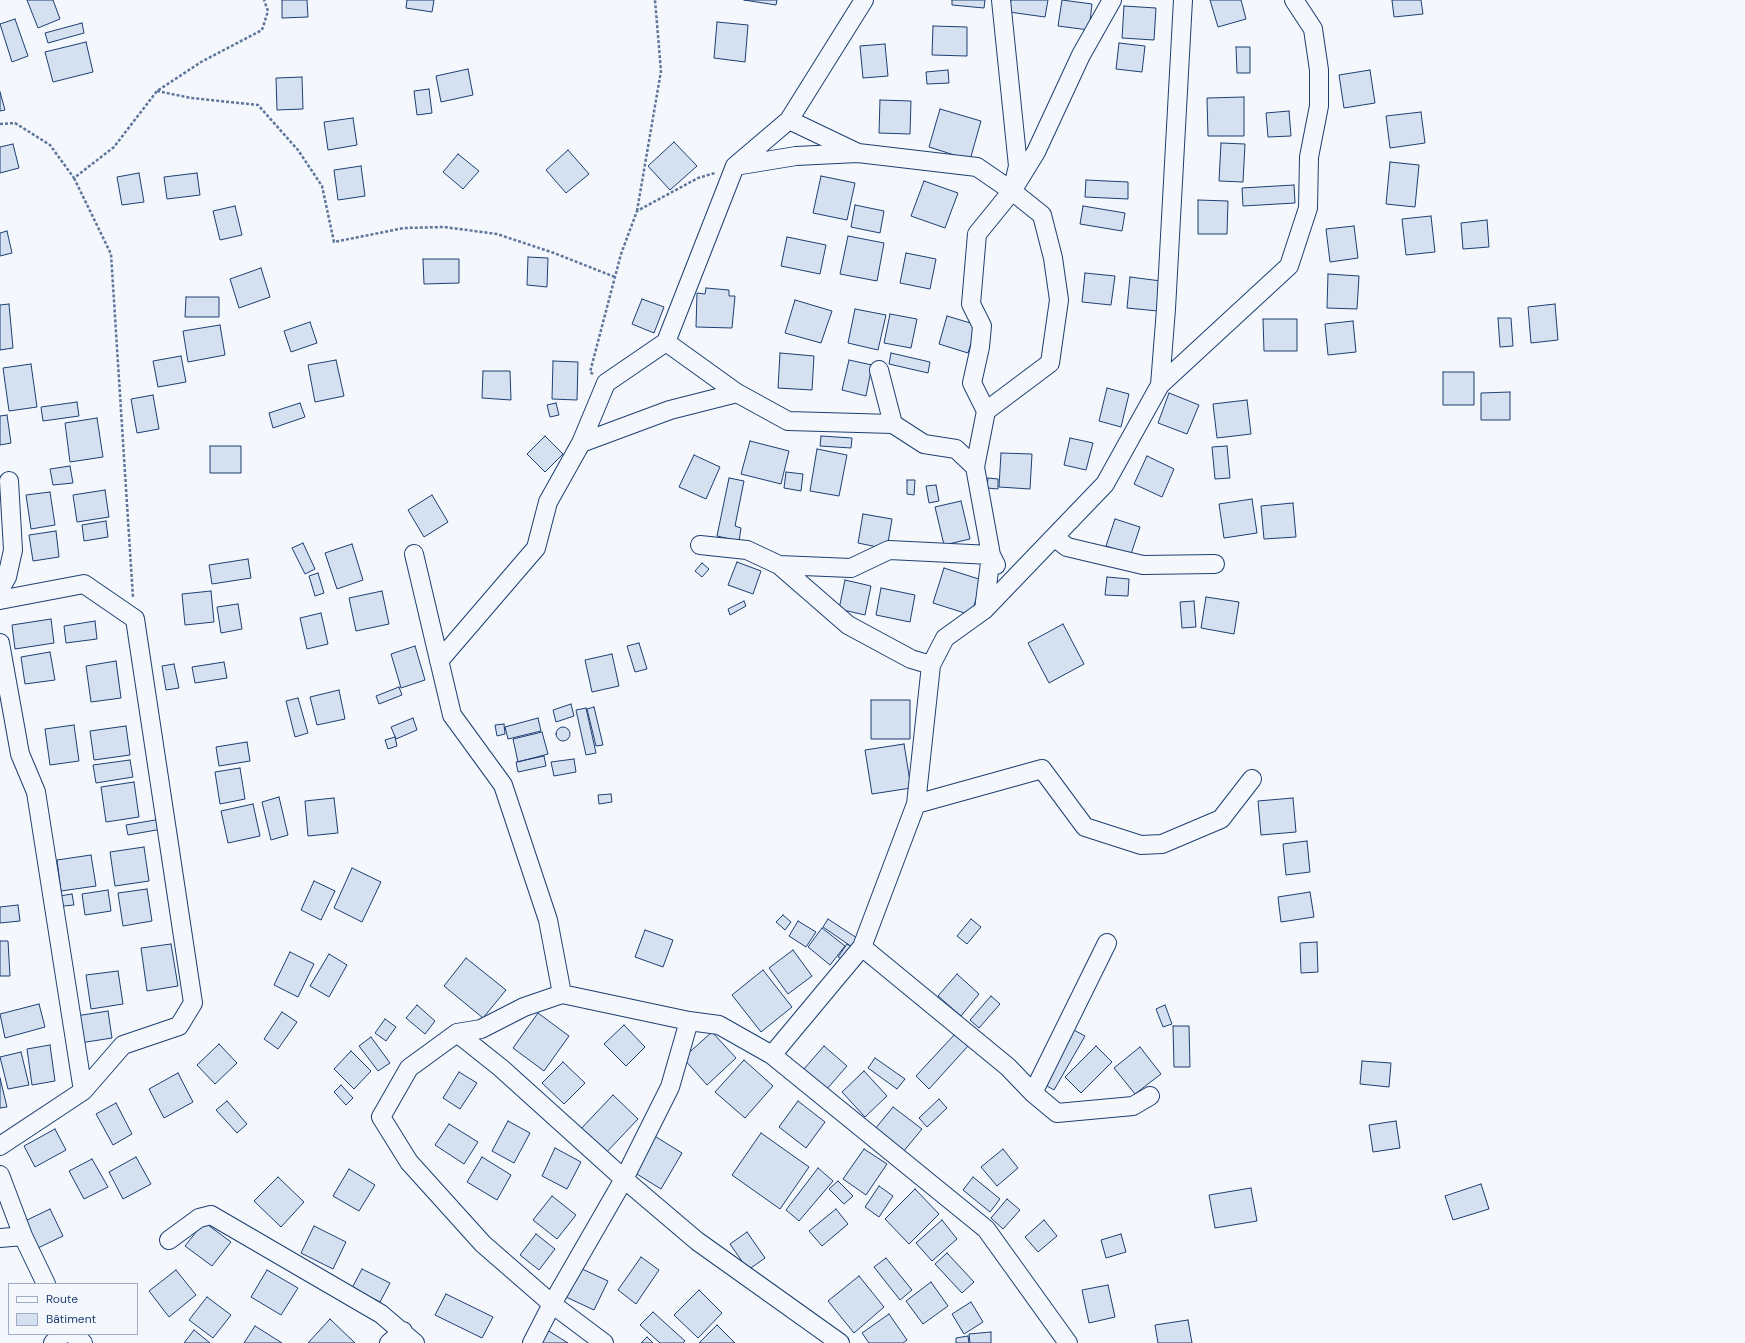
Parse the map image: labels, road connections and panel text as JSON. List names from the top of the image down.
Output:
{
  "legend": ["Route", "Bâtiment"]
}
